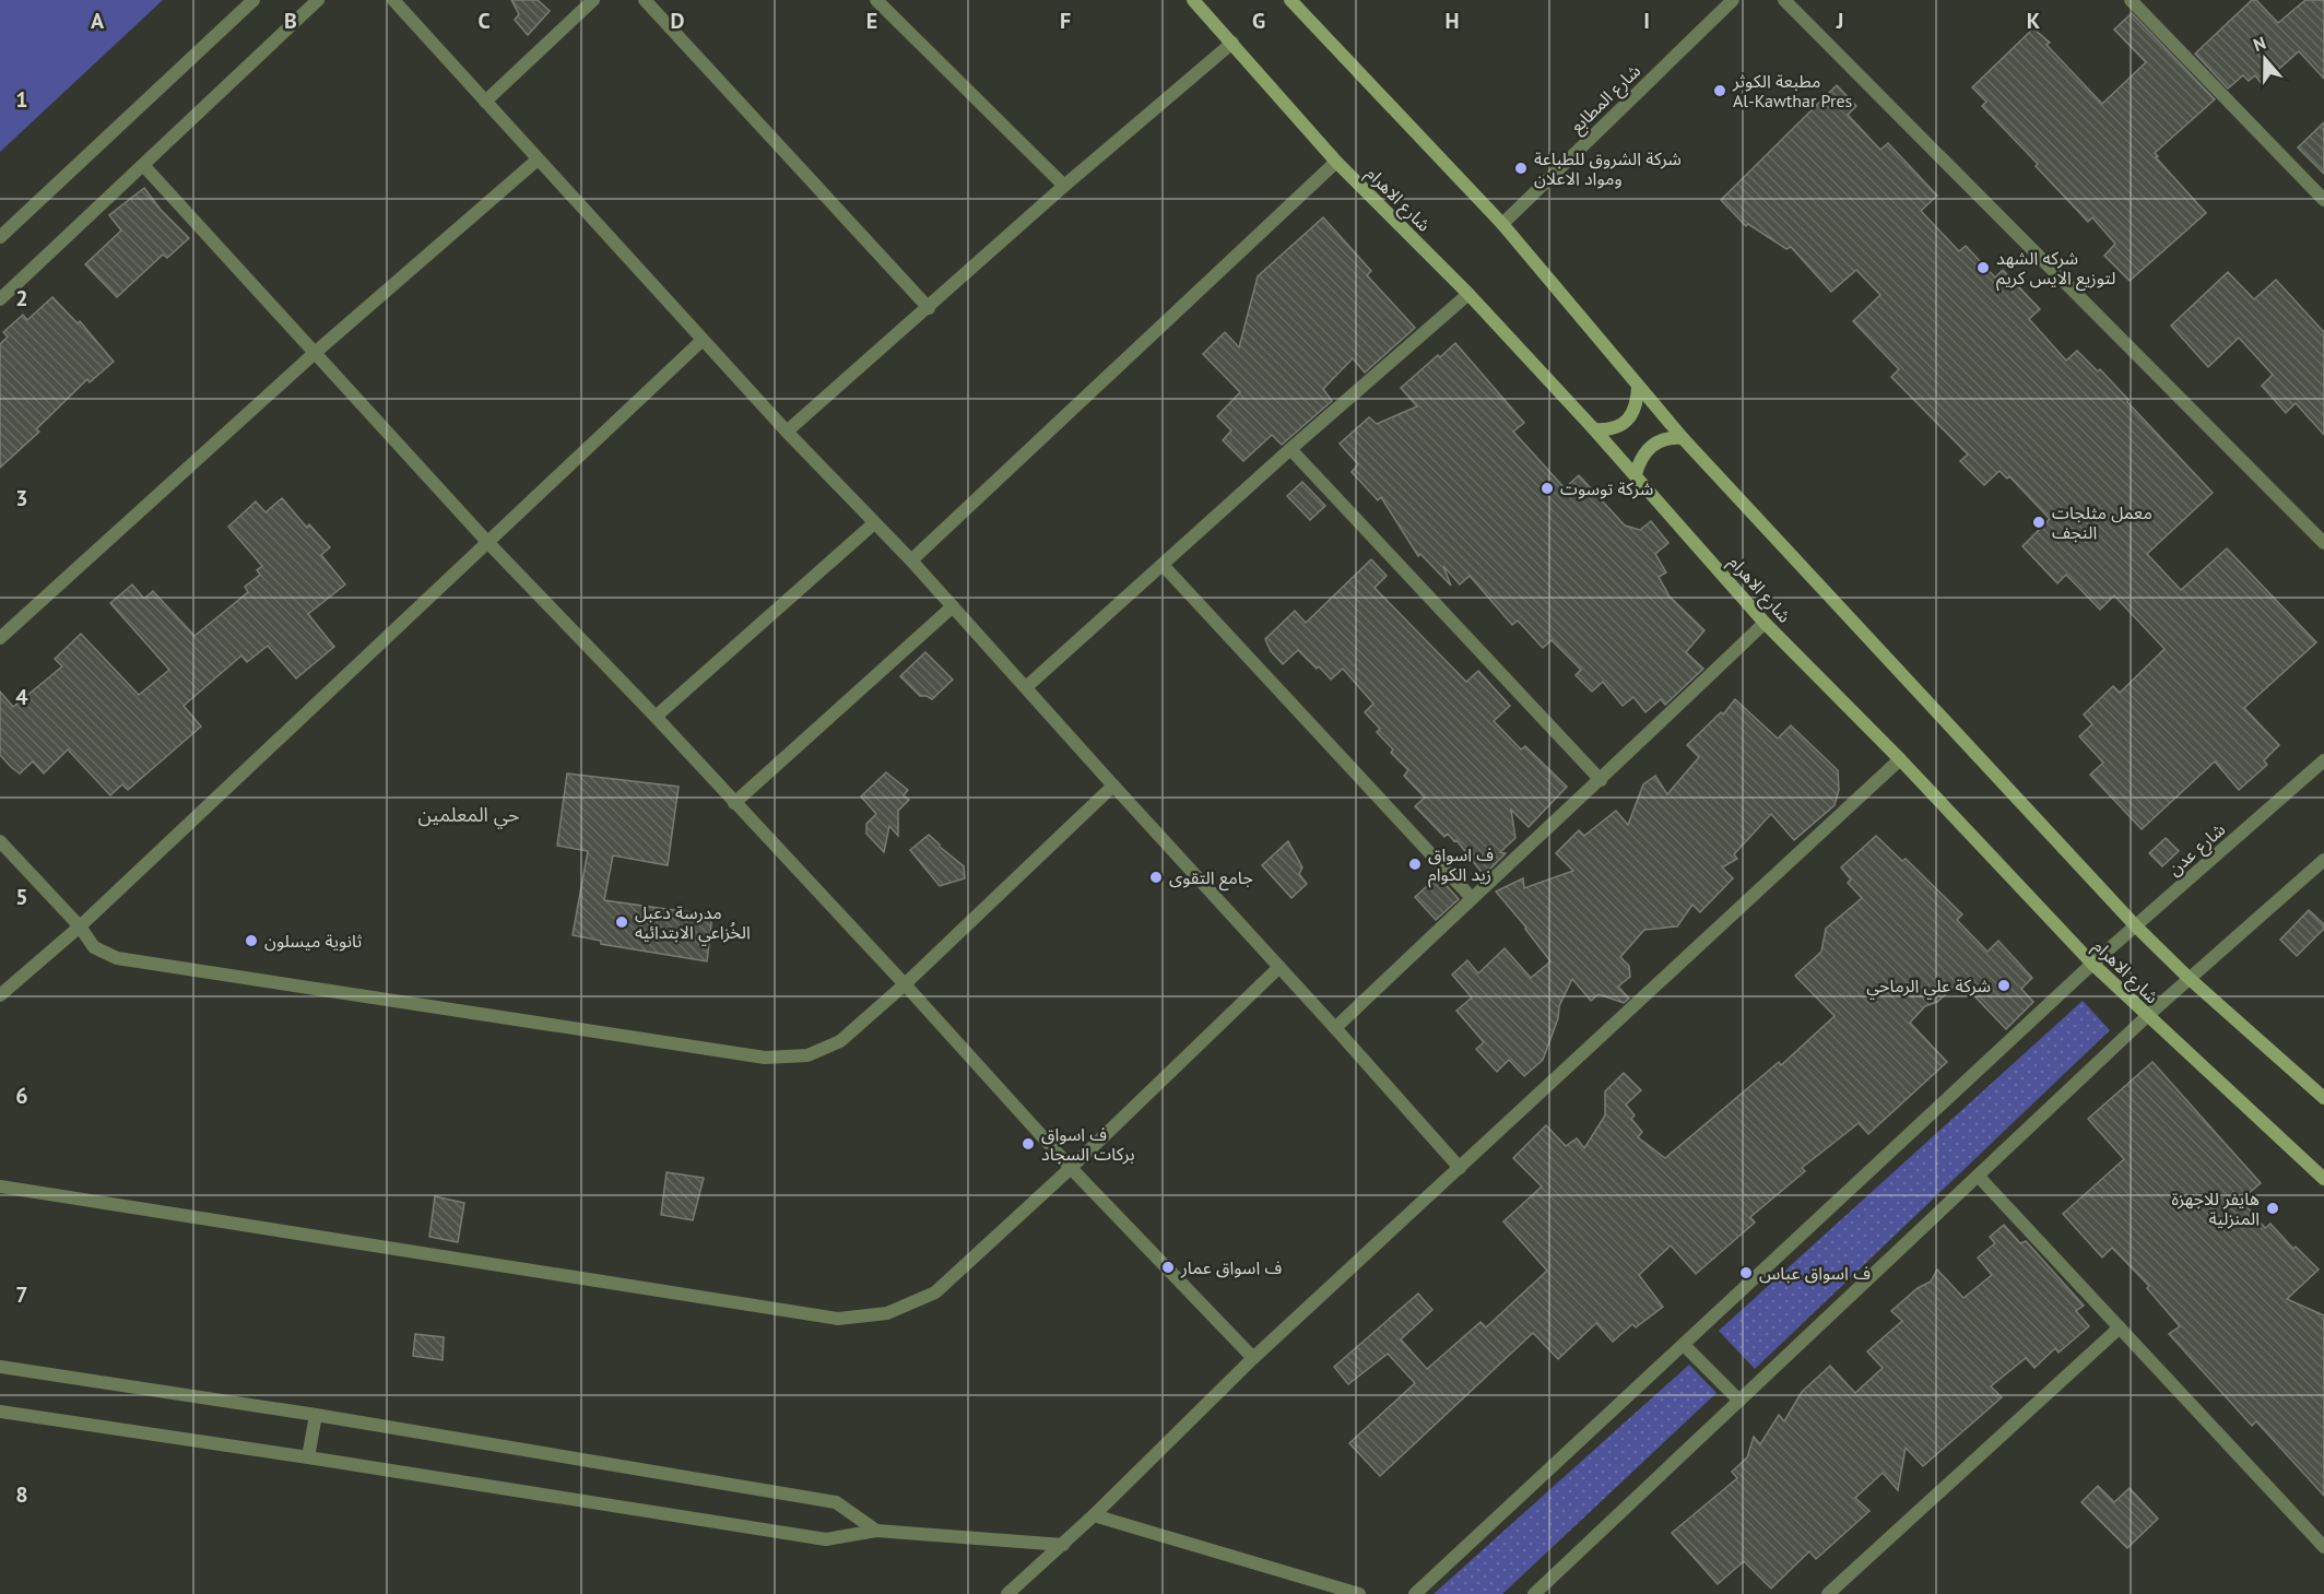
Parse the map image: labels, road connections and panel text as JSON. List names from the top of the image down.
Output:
{
  "streets": {
    "main road": ["شارع الاهرام"],
    "street": ["شارع المطابع", "شارع عدن"]
  },
  "crossings": [
    ["شارع الاهرام", "شارع عدن"]
  ],
  "districts": ["حي المعلمین"],
  "places": [
    "مطبعة الكوثر Al-Kawthar Pres",
    "شركة الشروق للطباعة ومواد الاعلان",
    "شركه الشهد لتوزيع الايس كريم",
    "شركة توسوت",
    "معمل مثلجات النجف",
    "ف اسواق زيد الكوام",
    "جامع التقوى",
    "مدرسة دعبل الخُزاعي الابتدائيه",
    "ثانوية ميسلون",
    "شركة علي الرماحي",
    "ف اسواق بركات السجاد",
    "هايفر للاجهزة المنزلية",
    "ف اسواق عمار",
    "ف اسواق عباس"
  ],
  "north": "top",
  "grid": {
    "columns": [
      "A",
      "B",
      "C",
      "D",
      "E",
      "F",
      "G",
      "H",
      "I",
      "J",
      "K"
    ],
    "rows": [
      "1",
      "2",
      "3",
      "4",
      "5",
      "6",
      "7",
      "8"
    ]
  }
}
